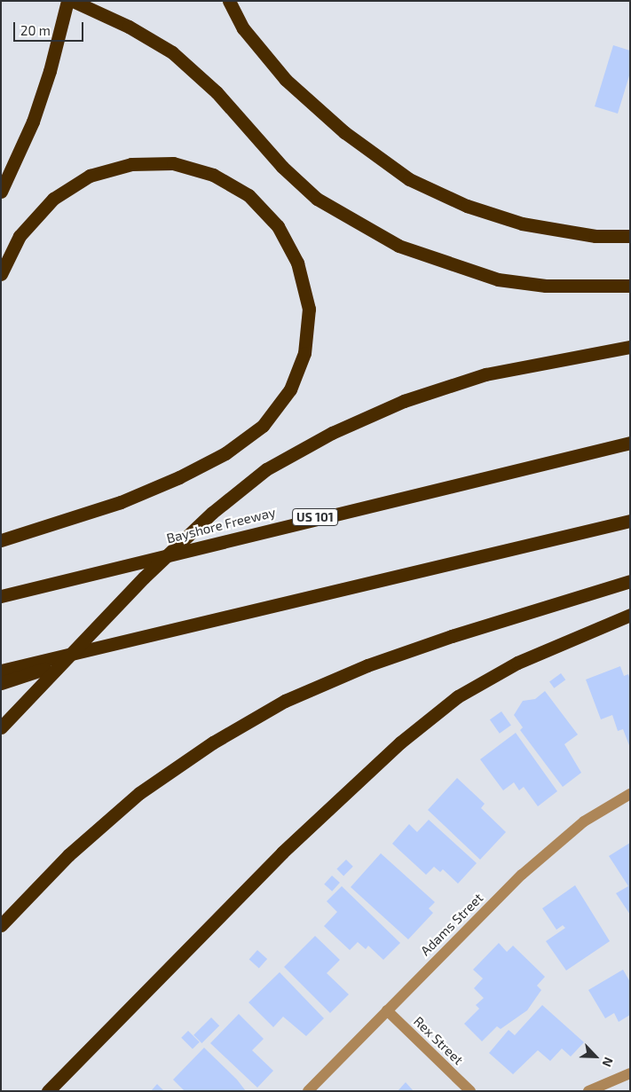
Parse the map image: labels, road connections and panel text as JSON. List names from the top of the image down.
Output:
{
  "streets": {
    "highway": ["US 101", "Bayshore Freeway"],
    "street": ["Adams Street", "Rex Street"]
  },
  "crossings": [
    ["Adams Street", "Rex Street"]
  ],
  "scale_bar": "20 m",
  "north": "bottom right"
}
